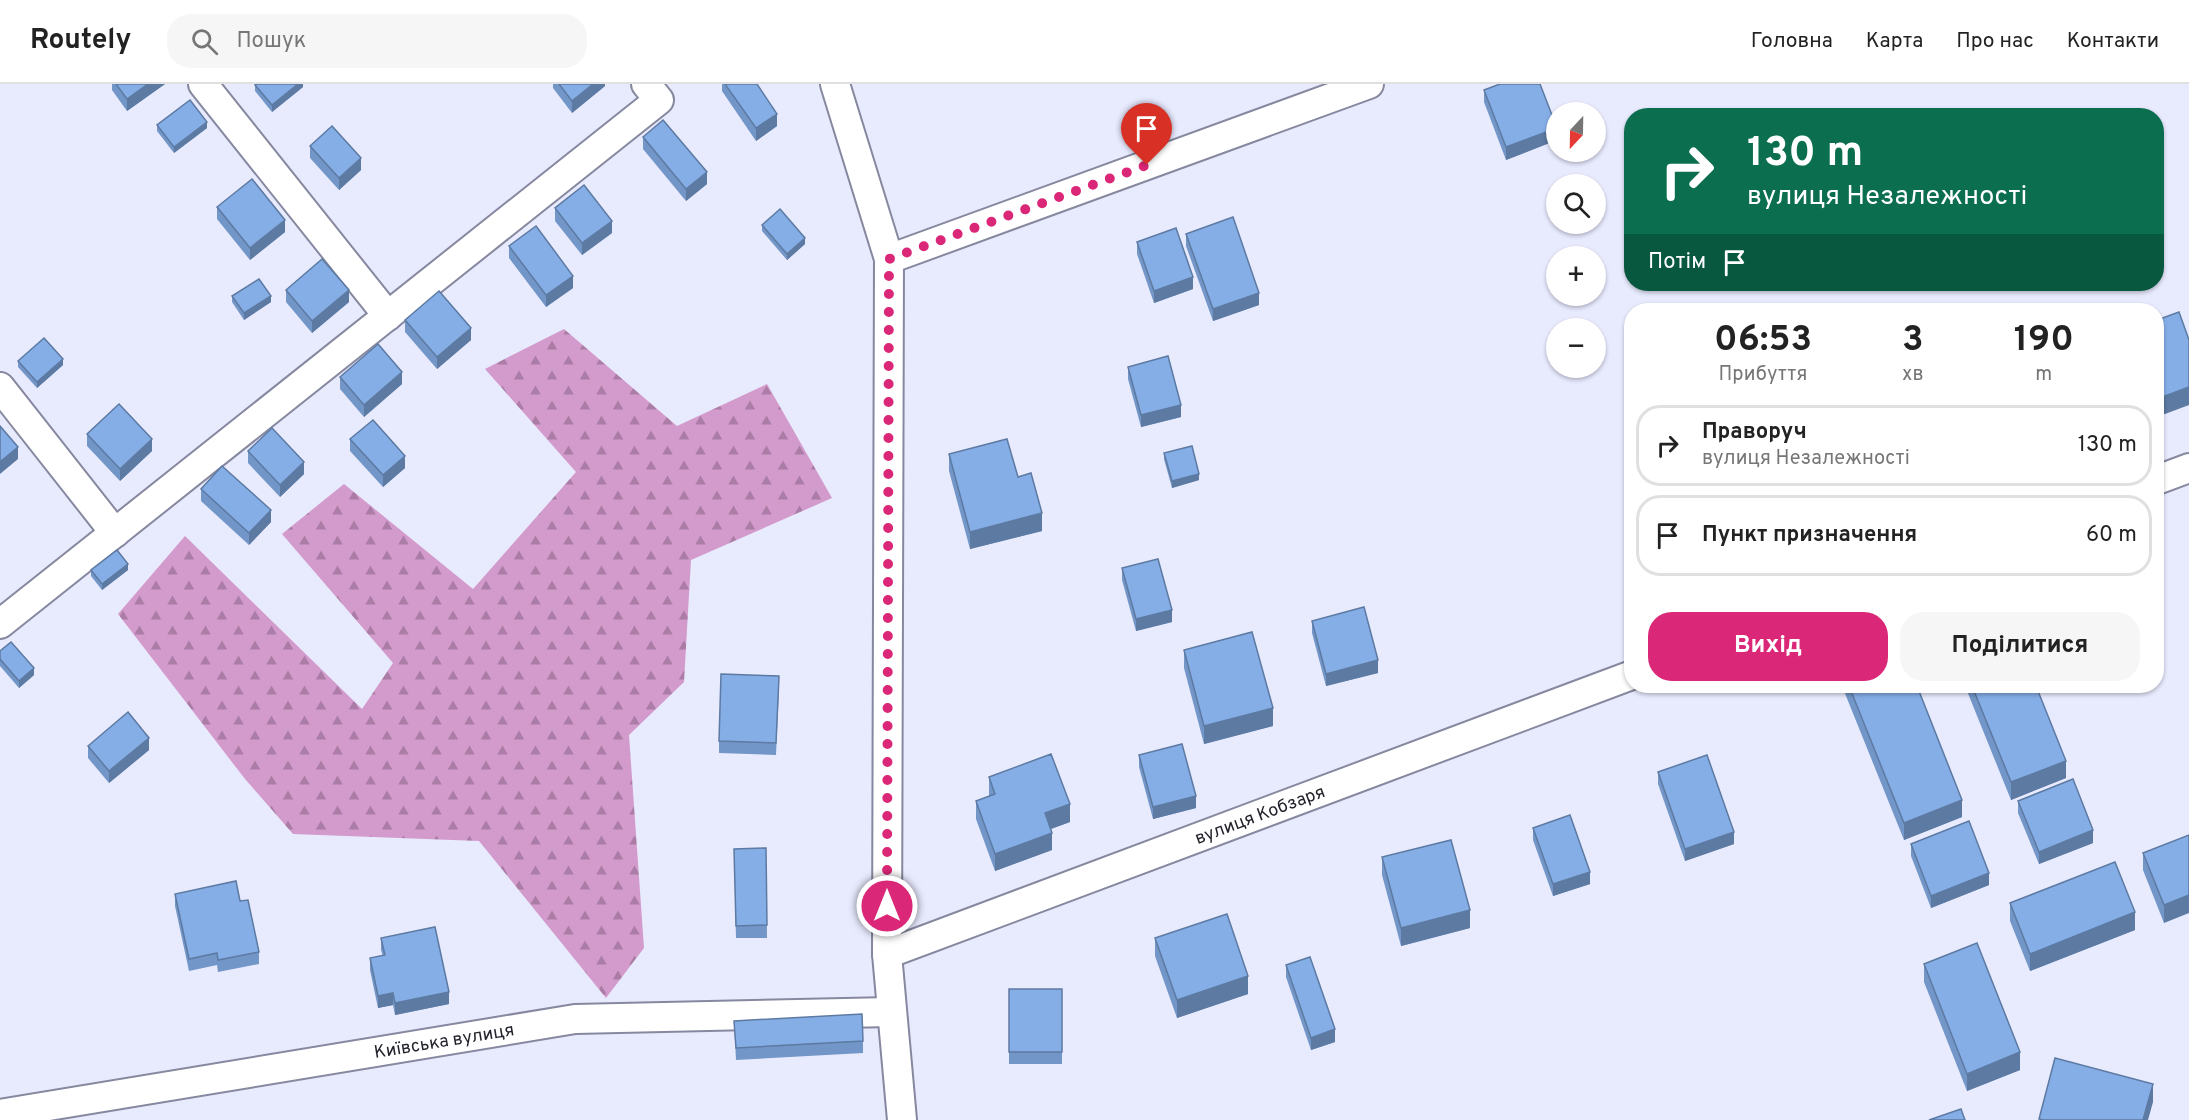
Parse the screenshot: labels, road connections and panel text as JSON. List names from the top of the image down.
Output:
{
  "streets": {
    "street": ["вулиця Кобзаря", "Київська вулиця"]
  },
  "north": "bottom",
  "page": {
    "header": "Routely",
    "search": "Пошук",
    "nav": [
      "Головна",
      "Карта",
      "Про нас",
      "Контакти"
    ],
    "map_buttons": ["+", "−"],
    "turn": ["130 m", "вулиця Незалежності"],
    "then": "Потім",
    "eta": [
      "06:53",
      "Прибуття",
      "3",
      "хв",
      "190",
      "m"
    ],
    "list": [
      {
        "name": "Праворуч",
        "note": "вулиця Незалежності",
        "value": "130 m"
      },
      {
        "name": "Пункт призначення",
        "value": "60 m"
      }
    ],
    "buttons": ["Вихід", "Поділитися"]
  }
}
